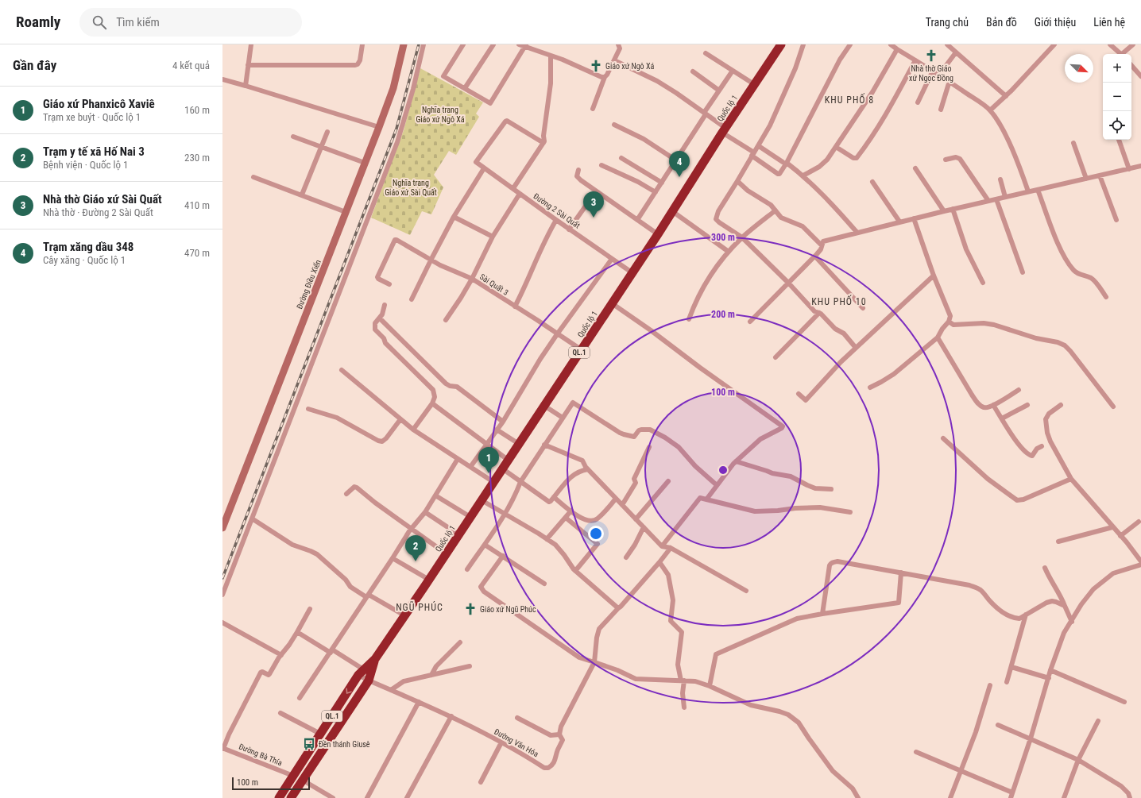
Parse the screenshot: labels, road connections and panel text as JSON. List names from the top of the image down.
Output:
{
  "streets": {
    "highway": ["Quốc lộ 1", "QL.1"],
    "street": [
      "Đường 2 Sài Quất",
      "Đường Điều Xiển",
      "Sài Quất 3",
      "Đường Văn Hóa",
      "Đường Bà Thía"
    ]
  },
  "crossings": [
    ["Quốc lộ 1", "Đường 2 Sài Quất"],
    ["Quốc lộ 1", "Sài Quất 3"],
    ["Quốc lộ 1", "Đường Văn Hóa"],
    ["Quốc lộ 1", "Đường Bà Thía"]
  ],
  "districts": ["KHU PHỐ 8", "KHU PHỐ 10", "NGŨ PHÚC"],
  "parks": ["Nghĩa trang Giáo xứ Ngô Xá", "Nghĩa trang Giáo xứ Sài Quất"],
  "places": {
    "church": ["Nhà thờ Giáo xứ Ngọc Đồng", "Giáo xứ Ngô Xá", "Giáo xứ Ngũ Phúc"],
    "bus stop": ["Đền thánh Giusê"]
  },
  "scale_bar": "100 m",
  "north": "bottom right",
  "page": {
    "header": "Roamly",
    "search": "Tìm kiếm",
    "nav": [
      "Trang chủ",
      "Bản đồ",
      "Giới thiệu",
      "Liên hệ"
    ],
    "heading": ["Gần đây", "4 kết quả"],
    "map_buttons": ["+", "−"],
    "list": [
      {
        "mark": "1",
        "name": "Giáo xứ Phanxicô Xaviê",
        "note": "Trạm xe buýt · Quốc lộ 1",
        "value": "160 m"
      },
      {
        "mark": "2",
        "name": "Trạm y tế xã Hố Nai 3",
        "note": "Bệnh viện · Quốc lộ 1",
        "value": "230 m"
      },
      {
        "mark": "3",
        "name": "Nhà thờ Giáo xứ Sài Quất",
        "note": "Nhà thờ · Đường 2 Sài Quất",
        "value": "410 m"
      },
      {
        "mark": "4",
        "name": "Trạm xăng dầu 348",
        "note": "Cây xăng · Quốc lộ 1",
        "value": "470 m"
      }
    ],
    "pins": [
      "4",
      "3",
      "1",
      "2"
    ],
    "scale": "100 m"
  },
  "rings": ["300 m", "200 m", "100 m"]
}
